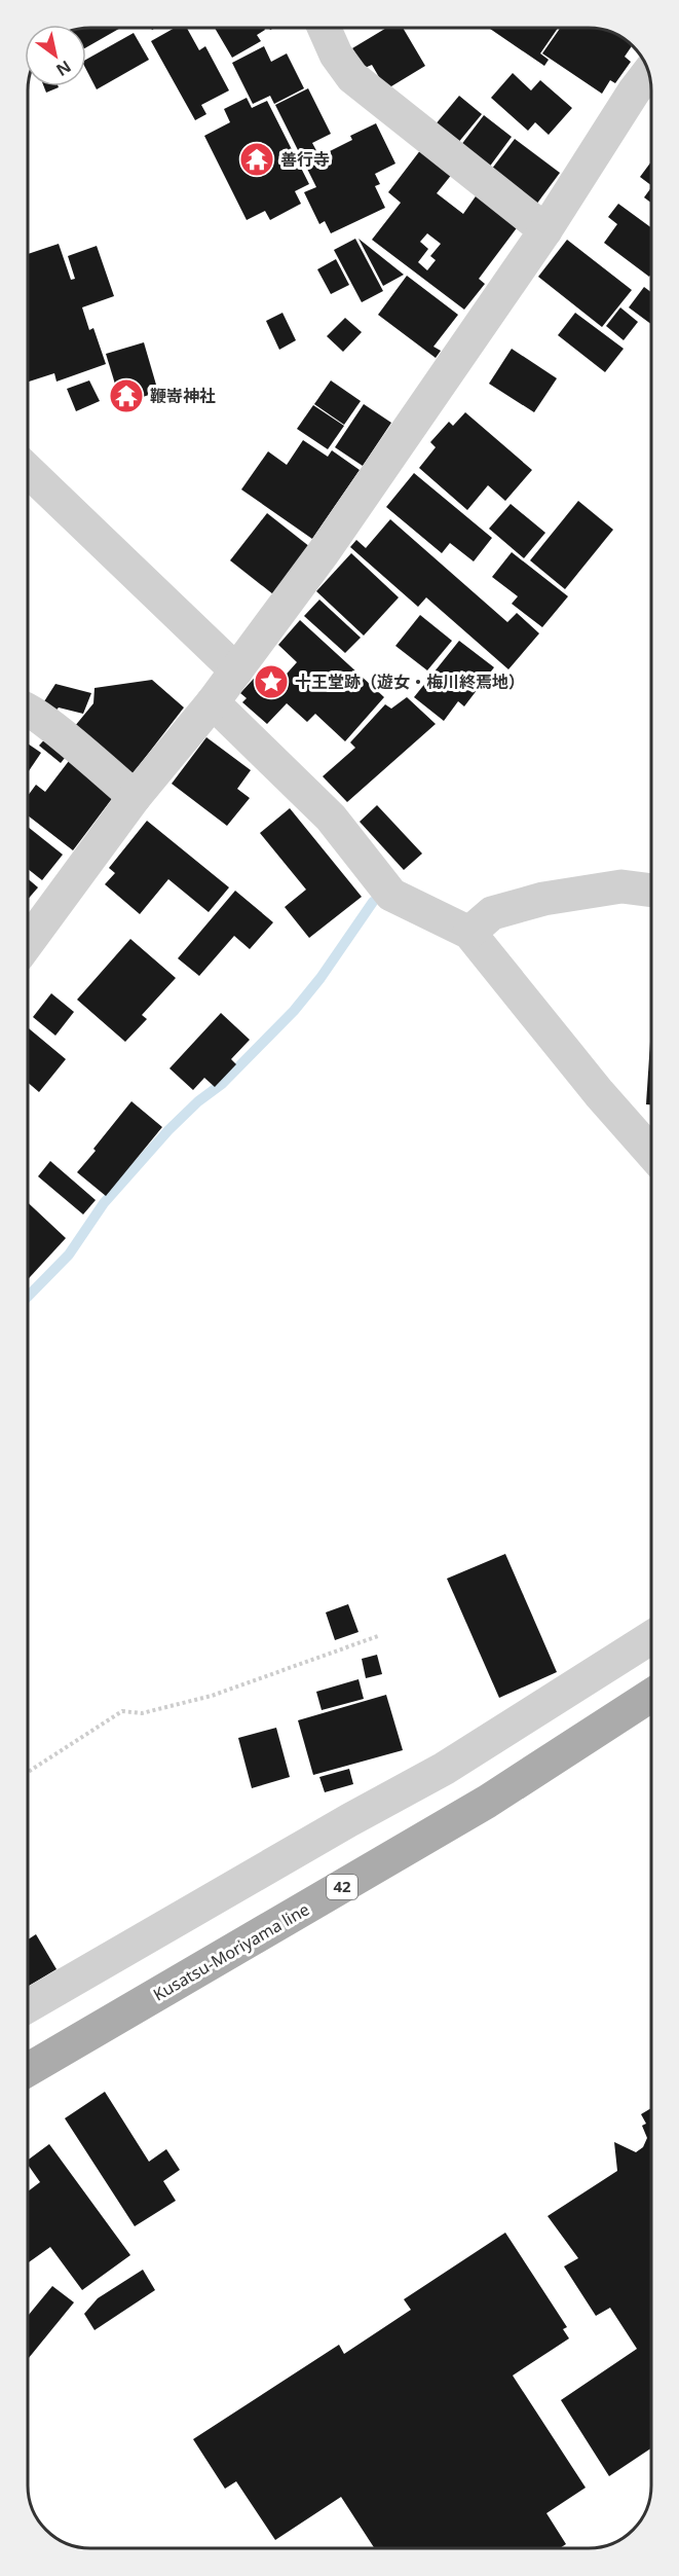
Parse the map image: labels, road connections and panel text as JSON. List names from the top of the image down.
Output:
{
  "streets": {
    "main road": ["42", "Kusatsu-Moriyama line"]
  },
  "places": {
    "temple": ["善行寺", "鞭嵜神社"],
    "place": ["十王堂跡（遊女・梅川終焉地）"]
  },
  "north": "bottom right"
}
